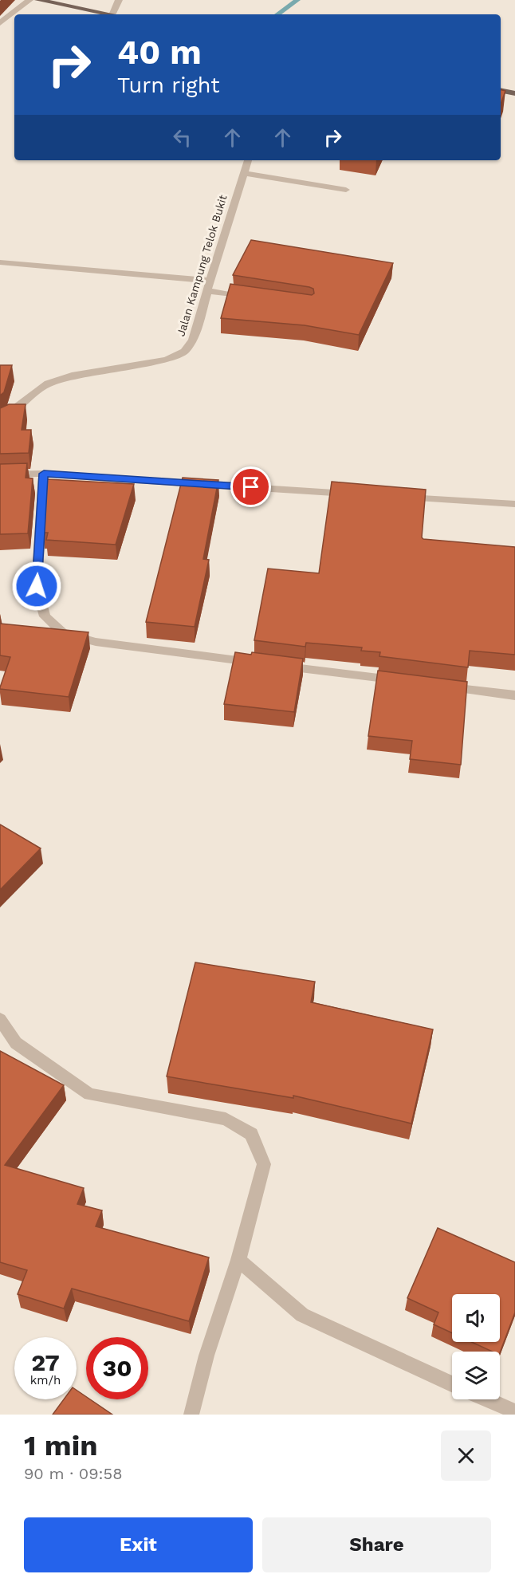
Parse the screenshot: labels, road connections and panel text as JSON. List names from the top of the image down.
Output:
{
  "streets": {
    "street": ["Jalan Kampung Telok Bukit"]
  },
  "page": {
    "turn": ["40 m", "Turn right"],
    "speed": "27 km/h",
    "limit": "30",
    "heading": ["1 min", "90 m · 09:58"],
    "buttons": ["Exit", "Share"]
  }
}
